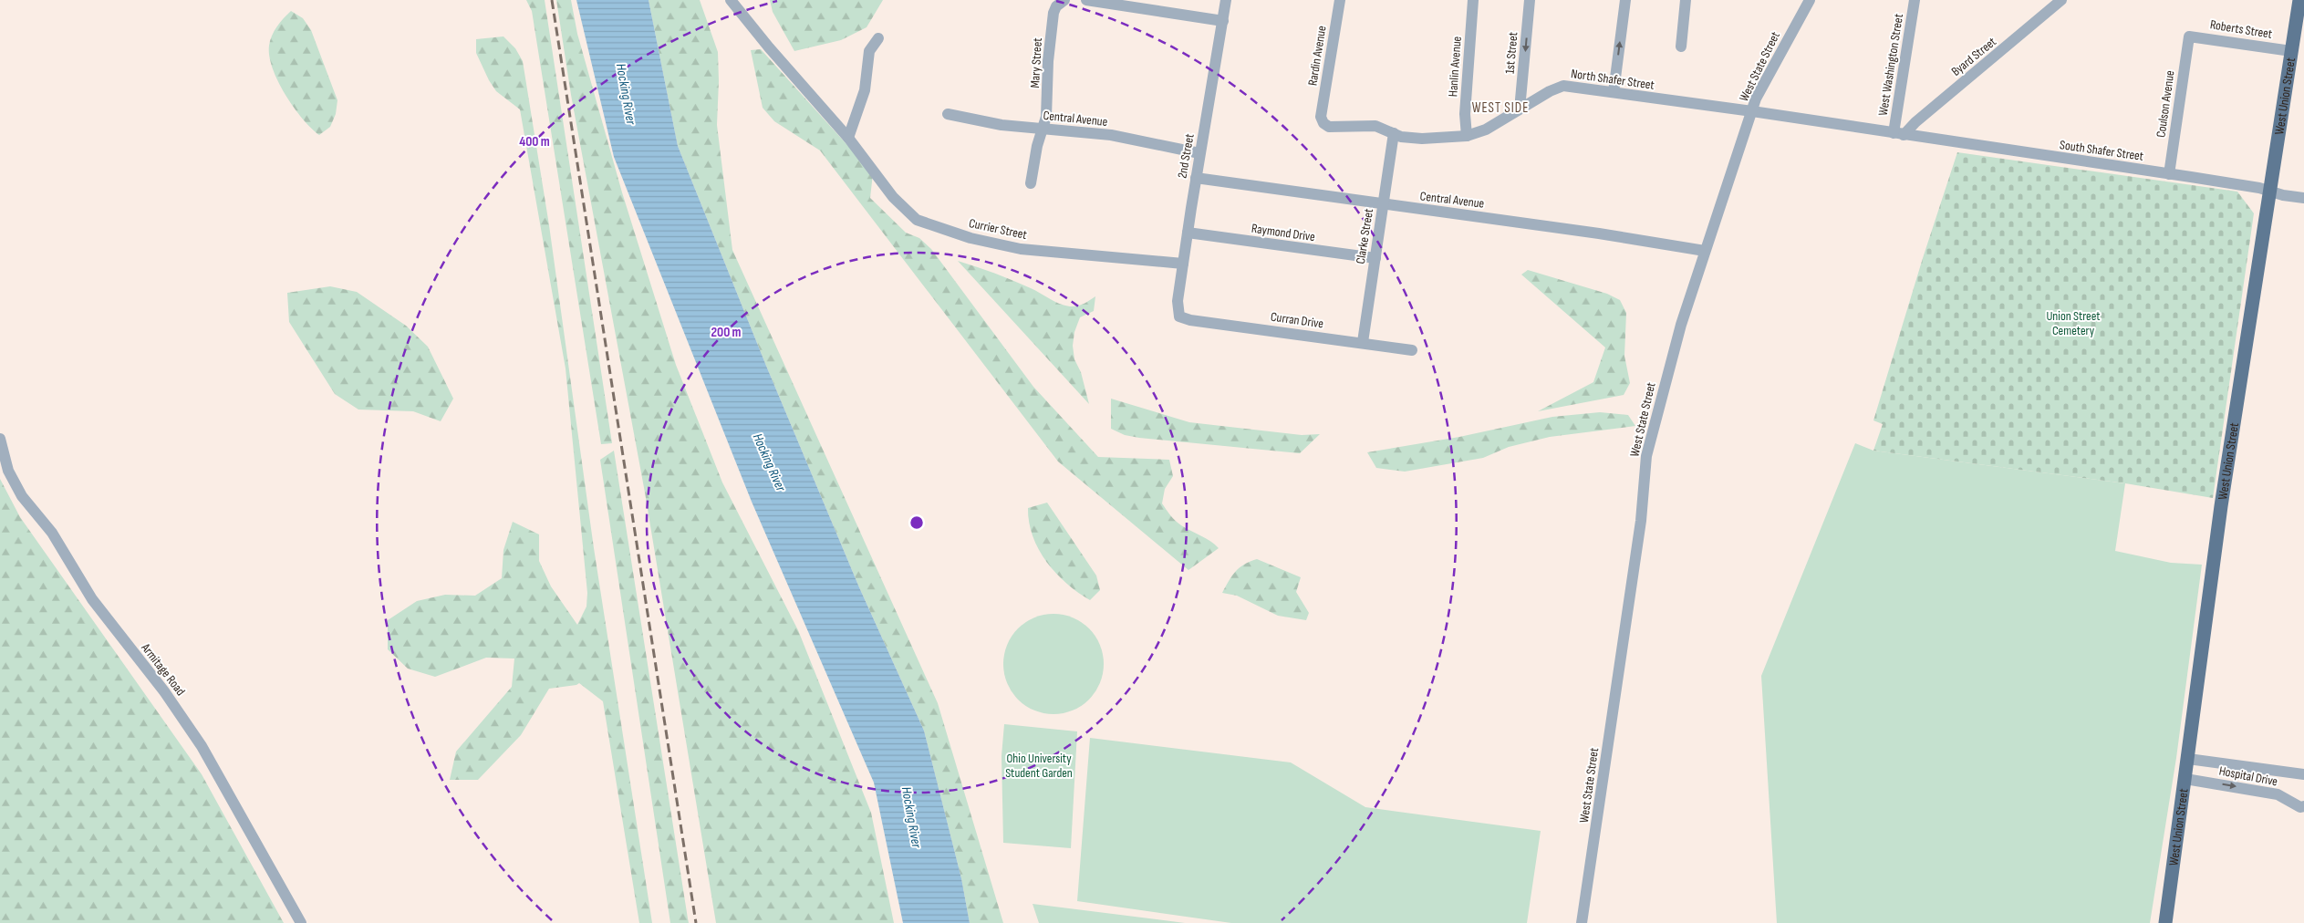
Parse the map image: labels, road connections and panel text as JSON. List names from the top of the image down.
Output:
{
  "streets": {
    "main road": ["West Union Street"],
    "street": [
      "Roberts Street",
      "1st Street",
      "Rardin Avenue",
      "Byard Street",
      "Mary Street",
      "West Washington Street",
      "Hanlin Avenue",
      "West State Street",
      "North Shafer Street",
      "Coulson Avenue",
      "Central Avenue",
      "South Shafer Street",
      "2nd Street",
      "Currier Street",
      "Raymond Drive",
      "Clarke Street",
      "Curran Drive",
      "Armitage Road",
      "Hospital Drive"
    ]
  },
  "crossings": [
    ["Roberts Street", "West Union Street"],
    ["Roberts Street", "Coulson Avenue"],
    ["1st Street", "North Shafer Street"],
    ["Rardin Avenue", "North Shafer Street"],
    ["Byard Street", "West Washington Street"],
    ["Byard Street", "North Shafer Street"],
    ["Byard Street", "South Shafer Street"],
    ["Mary Street", "Central Avenue"],
    ["West Washington Street", "North Shafer Street"],
    ["West Washington Street", "South Shafer Street"],
    ["Hanlin Avenue", "North Shafer Street"],
    ["West State Street", "North Shafer Street"],
    ["West State Street", "Central Avenue"],
    ["North Shafer Street", "South Shafer Street"],
    ["North Shafer Street", "Clarke Street"],
    ["West Union Street", "South Shafer Street"],
    ["West Union Street", "Hospital Drive"],
    ["Coulson Avenue", "South Shafer Street"],
    ["Central Avenue", "2nd Street"],
    ["Central Avenue", "Clarke Street"],
    ["2nd Street", "Currier Street"],
    ["2nd Street", "Raymond Drive"],
    ["2nd Street", "Curran Drive"],
    ["Raymond Drive", "Clarke Street"],
    ["Clarke Street", "Curran Drive"]
  ],
  "districts": ["WEST SIDE"],
  "water": ["Hocking River"],
  "parks": ["Union Street Cemetery", "Ohio University Student Garden"],
  "rings": ["400 m", "200 m"]
}
